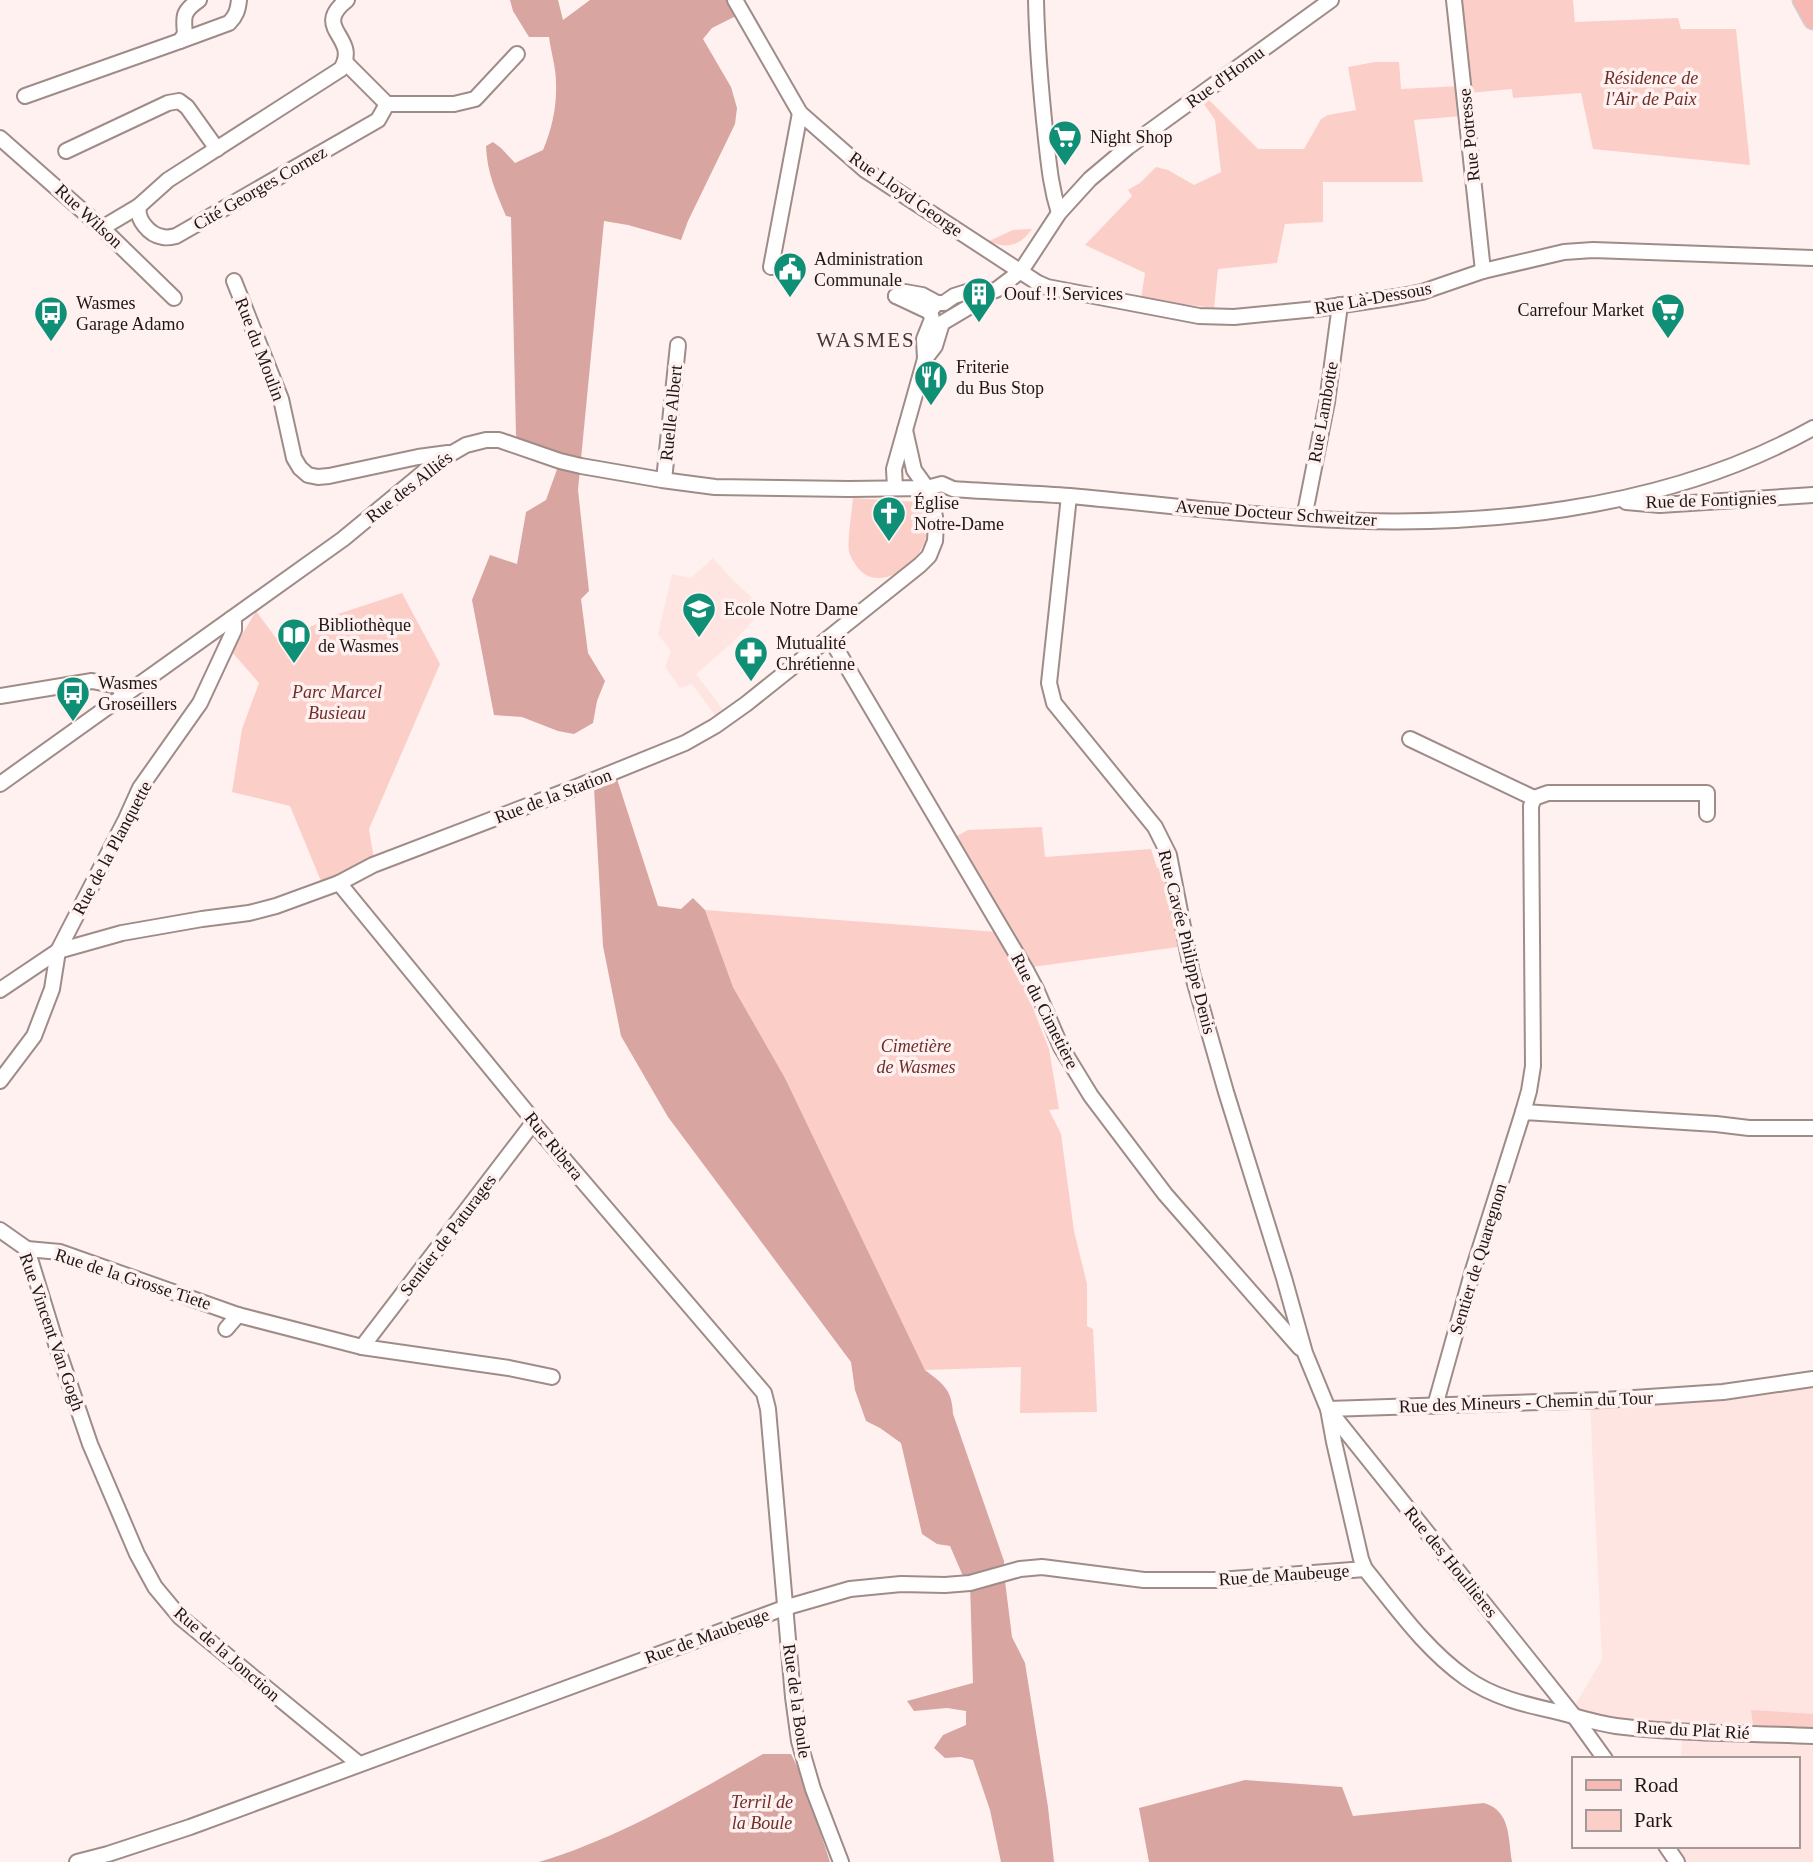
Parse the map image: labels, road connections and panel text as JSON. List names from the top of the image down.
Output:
{
  "streets": {
    "street": [
      "Rue d'Hornu",
      "Rue Potresse",
      "Cité Georges Cornez",
      "Rue Lloyd George",
      "Rue Wilson",
      "Rue Là-Dessous",
      "Rue du Moulin",
      "Rue Lambotte",
      "Ruelle Albert",
      "Rue des Alliés",
      "Rue de Fontignies",
      "Avenue Docteur Schweitzer",
      "Rue de la Station",
      "Rue de la Planquette",
      "Rue Cavée Philippe Denis",
      "Rue du Cimetière",
      "Rue Ribera",
      "Sentier de Paturages",
      "Sentier de Quaregnon",
      "Rue de la Grosse Tiete",
      "Rue Vincent Van Gogh",
      "Rue des Mineurs - Chemin du Tour",
      "Rue des Houllières",
      "Rue de Maubeuge",
      "Rue de la Jonction",
      "Rue de la Boule",
      "Rue du Plat Rié"
    ]
  },
  "crossings": [
    ["Rue d'Hornu", "Rue Lloyd George"],
    ["Rue d'Hornu", "Rue Là-Dessous"],
    ["Rue Potresse", "Rue Là-Dessous"],
    ["Rue Lloyd George", "Rue Là-Dessous"],
    ["Rue Là-Dessous", "Rue Lambotte"],
    ["Rue du Moulin", "Rue des Alliés"],
    ["Rue Lambotte", "Avenue Docteur Schweitzer"],
    ["Ruelle Albert", "Rue des Alliés"],
    ["Rue des Alliés", "Rue de la Planquette"],
    ["Rue de Fontignies", "Avenue Docteur Schweitzer"],
    ["Avenue Docteur Schweitzer", "Rue de la Station"],
    ["Avenue Docteur Schweitzer", "Rue Cavée Philippe Denis"],
    ["Rue de la Station", "Rue de la Planquette"],
    ["Rue de la Station", "Rue du Cimetière"],
    ["Rue de la Station", "Rue Ribera"],
    ["Rue Cavée Philippe Denis", "Rue du Cimetière"],
    ["Rue Cavée Philippe Denis", "Rue des Mineurs - Chemin du Tour"],
    ["Rue Cavée Philippe Denis", "Rue des Houllières"],
    ["Rue Ribera", "Sentier de Paturages"],
    ["Rue Ribera", "Rue de la Boule"],
    ["Sentier de Paturages", "Rue de la Grosse Tiete"],
    ["Sentier de Quaregnon", "Rue des Mineurs - Chemin du Tour"],
    ["Rue de la Grosse Tiete", "Rue Vincent Van Gogh"],
    ["Rue Vincent Van Gogh", "Rue de la Jonction"],
    ["Rue des Mineurs - Chemin du Tour", "Rue des Houllières"],
    ["Rue des Houllières", "Rue du Plat Rié"],
    ["Rue de Maubeuge", "Rue de la Jonction"],
    ["Rue de Maubeuge", "Rue de la Boule"],
    ["Rue de Maubeuge", "Rue du Plat Rié"]
  ],
  "districts": ["WASMES"],
  "parks": [
    "Résidence de l'Air de Paix",
    "Parc Marcel Busieau",
    "Cimetière de Wasmes",
    "Terril de la Boule"
  ],
  "places": {
    "supermarket": ["Night Shop", "Carrefour Market"],
    "public building": ["Administration Communale"],
    "building": ["Oouf !! Services"],
    "bus stop": ["Wasmes Garage Adamo", "Wasmes Groseillers"],
    "restaurant": ["Friterie du Bus Stop"],
    "church": ["Église Notre-Dame"],
    "school or university": ["Ecole Notre Dame"],
    "library": ["Bibliothèque de Wasmes"],
    "pharmacy": ["Mutualité Chrétienne"]
  },
  "legend": ["Road", "Park"]
}
